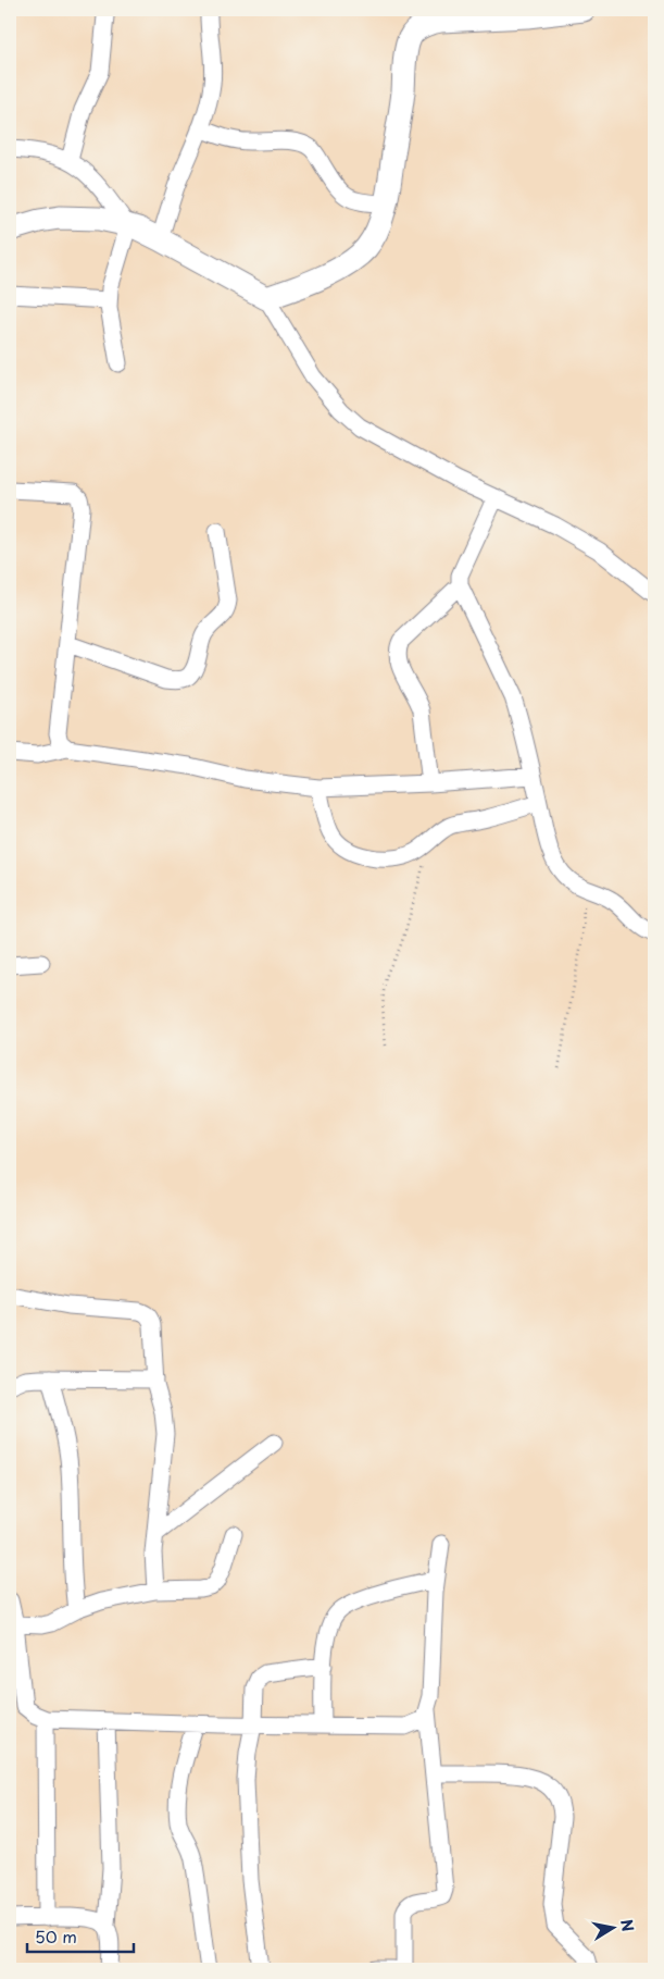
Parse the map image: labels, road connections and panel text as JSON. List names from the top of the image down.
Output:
{
  "scale_bar": "50 m",
  "north": "right"
}
